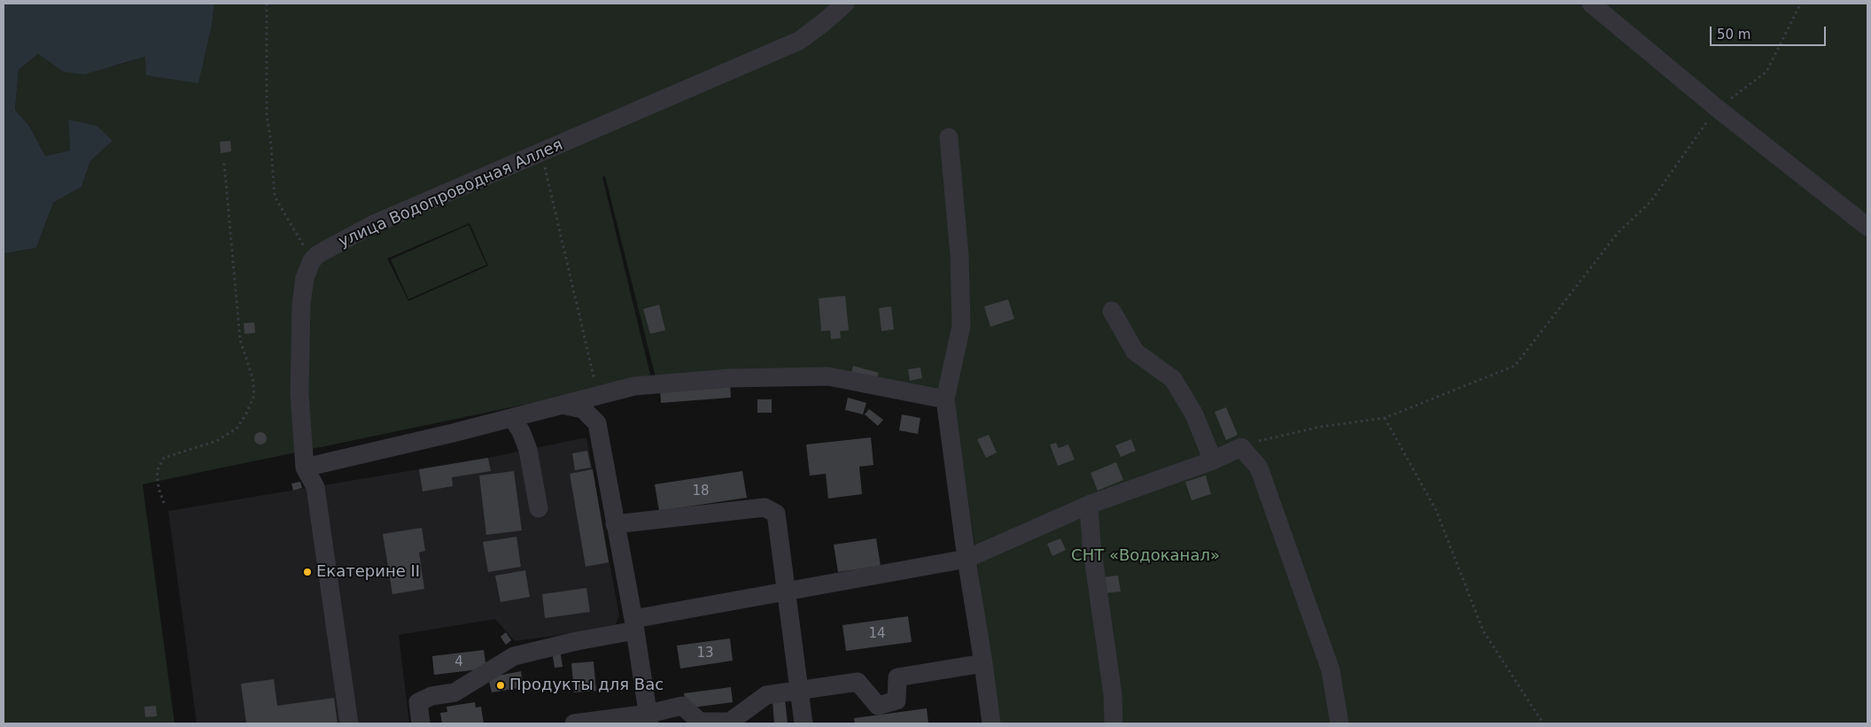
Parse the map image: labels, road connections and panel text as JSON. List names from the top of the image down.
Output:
{
  "streets": {
    "street": ["улица Водопроводная Аллея"]
  },
  "parks": ["СНТ «Водоканал»"],
  "places": ["Екатерине II", "Продукты для Вас"],
  "house_numbers": [
    "18",
    "14",
    "13",
    "4"
  ],
  "scale_bar": "50 m"
}
